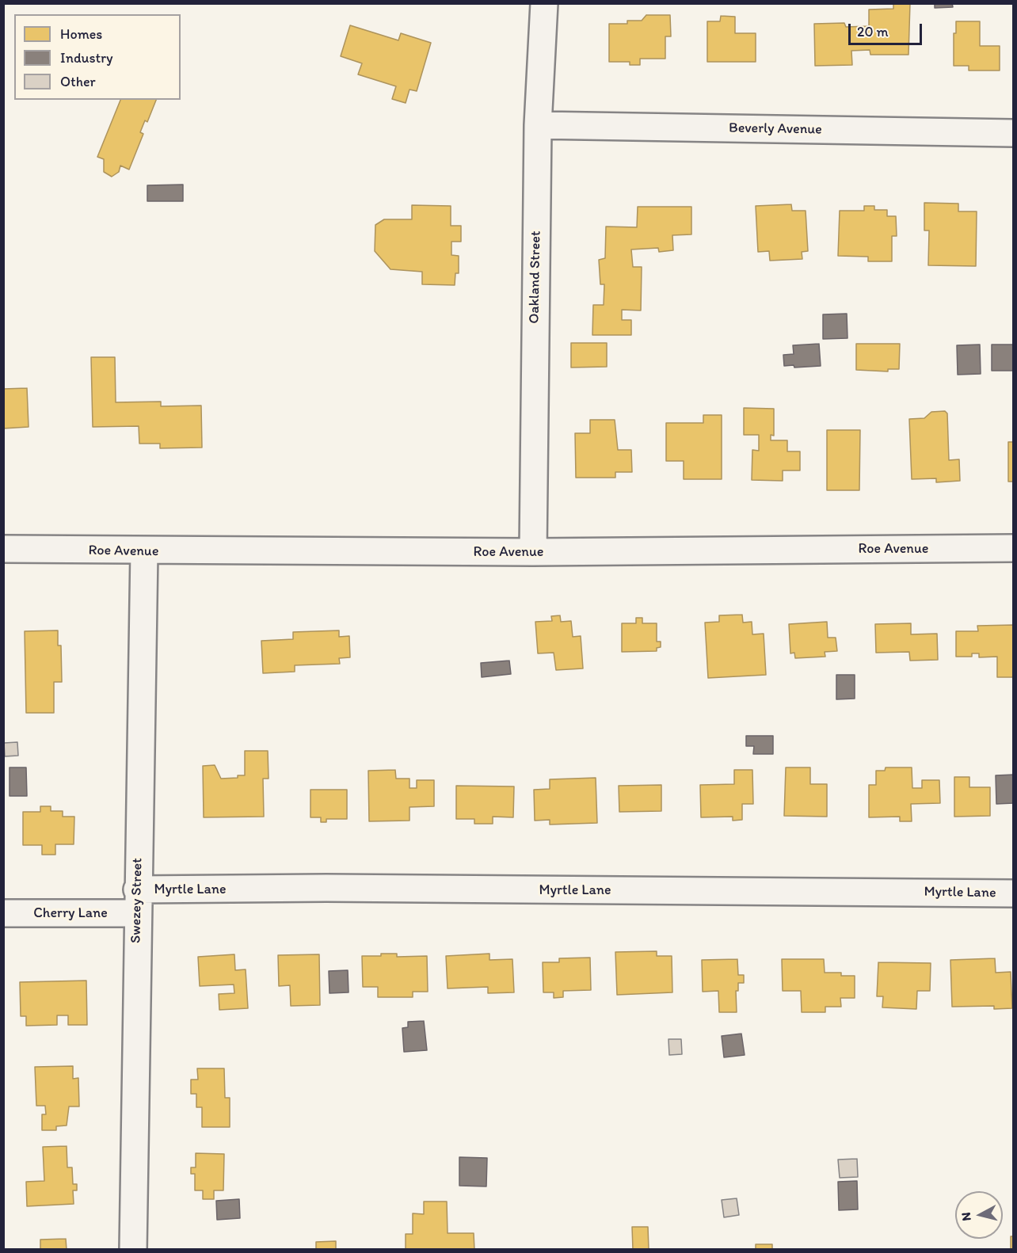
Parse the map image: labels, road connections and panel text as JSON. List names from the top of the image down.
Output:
{
  "streets": {
    "street": [
      "Beverly Avenue",
      "Oakland Street",
      "Roe Avenue",
      "Myrtle Lane",
      "Swezey Street",
      "Cherry Lane"
    ]
  },
  "crossings": [
    ["Beverly Avenue", "Oakland Street"],
    ["Oakland Street", "Roe Avenue"],
    ["Roe Avenue", "Swezey Street"],
    ["Myrtle Lane", "Swezey Street"],
    ["Myrtle Lane", "Cherry Lane"],
    ["Swezey Street", "Cherry Lane"]
  ],
  "legend": ["Homes", "Industry", "Other"],
  "scale_bar": "20 m",
  "north": "left"
}
